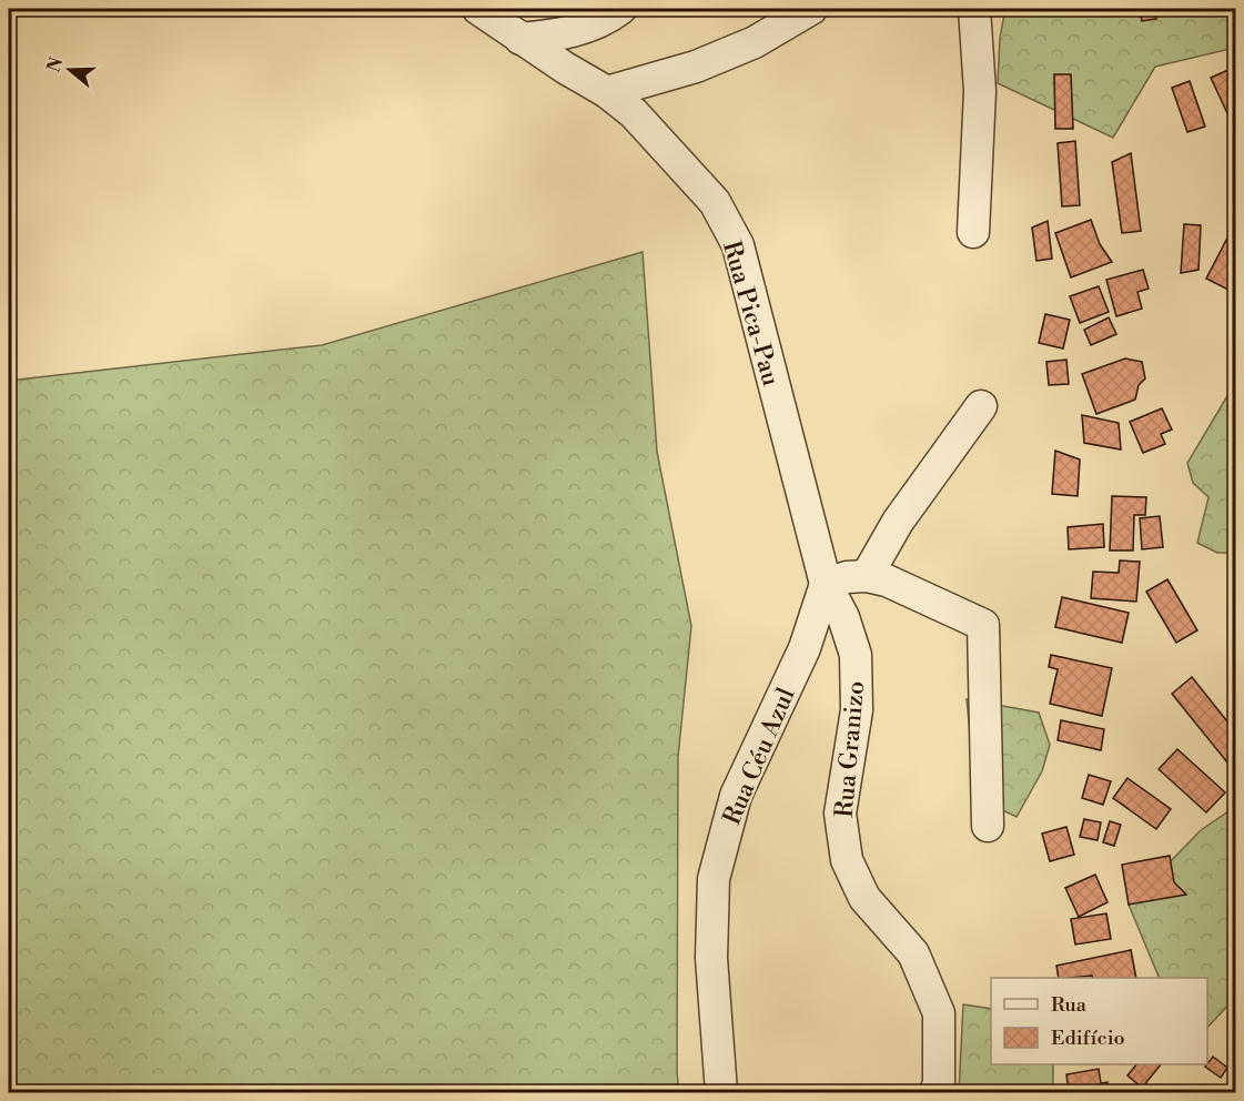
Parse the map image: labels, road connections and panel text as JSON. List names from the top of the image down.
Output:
{
  "streets": {
    "street": ["Rua Pica-Pau", "Rua Granizo", "Rua Céu Azul"]
  },
  "crossings": [
    ["Rua Pica-Pau", "Rua Granizo"],
    ["Rua Pica-Pau", "Rua Céu Azul"],
    ["Rua Granizo", "Rua Céu Azul"]
  ],
  "legend": ["Rua", "Edifício"],
  "north": "left"
}
